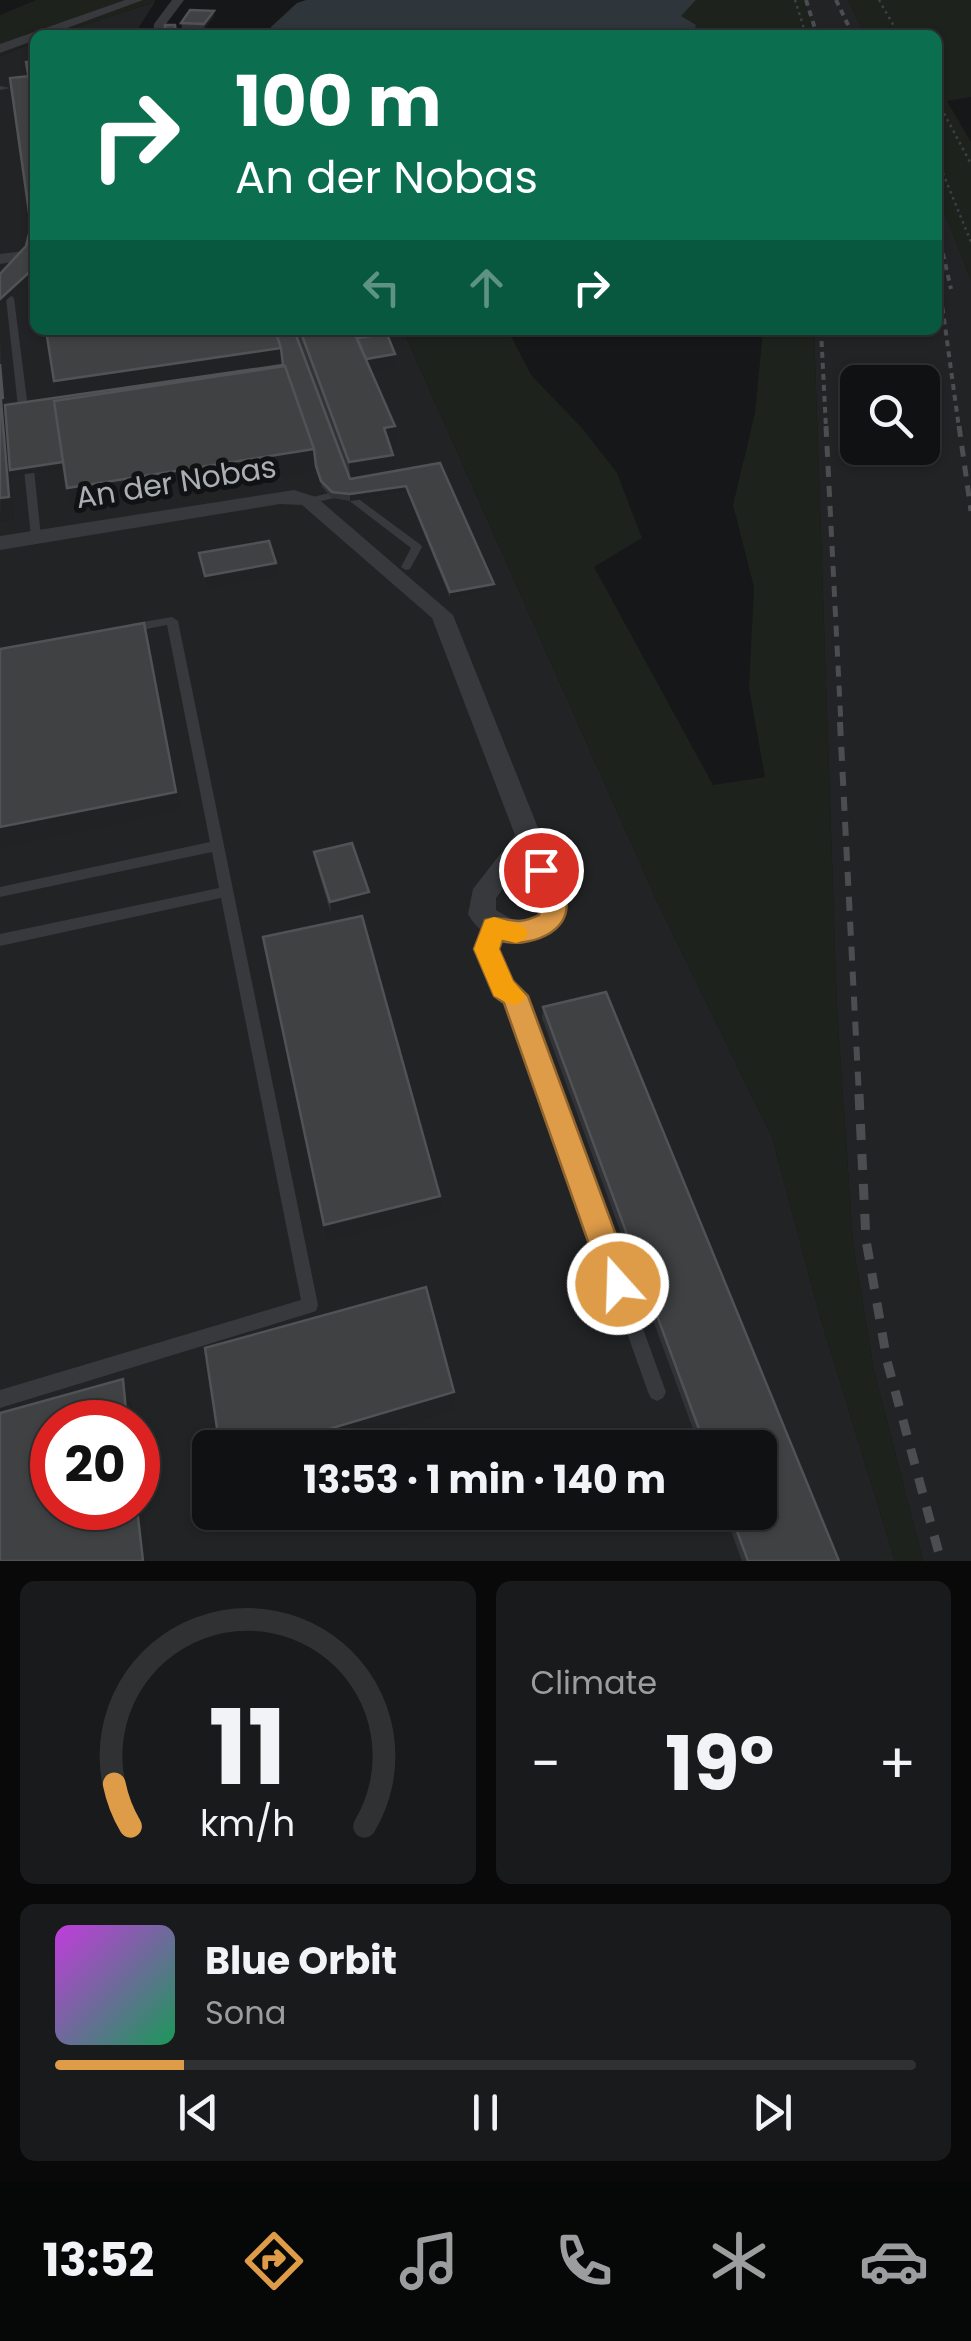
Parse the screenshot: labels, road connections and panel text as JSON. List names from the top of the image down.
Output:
{
  "streets": {
    "street": ["An der Nobas"]
  },
  "page": {
    "turn": ["100 m", "An der Nobas"],
    "limit": "20",
    "trip": "13:53 · 1 min · 140 m",
    "tile": "Climate",
    "heat": ["−", "19°", "+"],
    "song": ["Blue Orbit", "Sona"],
    "tabs": "13:52",
    "gauge": ["11", "km/h"]
  }
}
